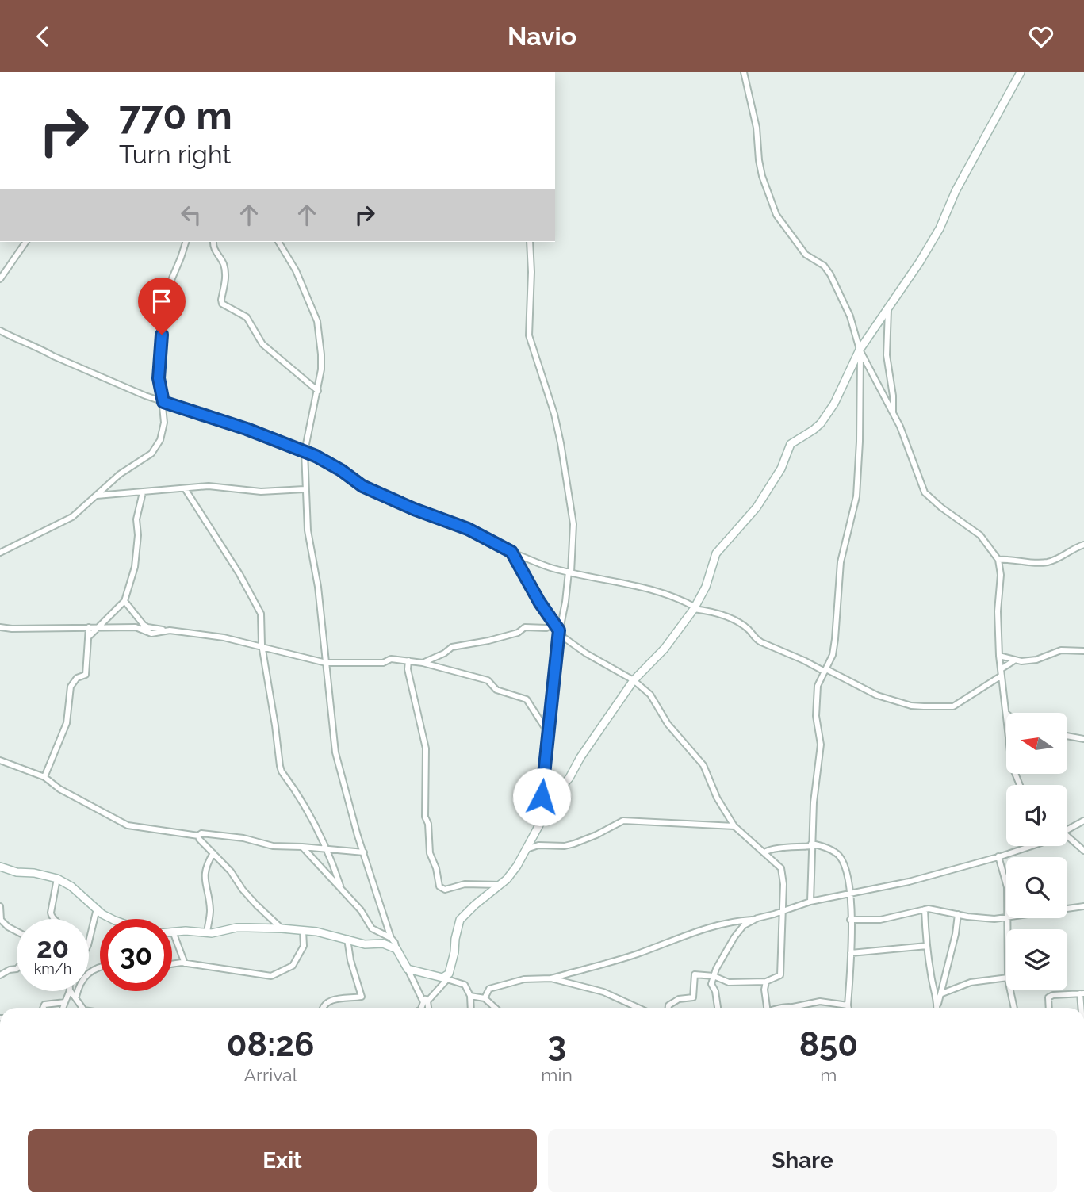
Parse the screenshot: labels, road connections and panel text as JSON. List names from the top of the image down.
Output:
{
  "north": "left",
  "page": {
    "header": "Navio",
    "turn": ["770 m", "Turn right"],
    "speed": "20 km/h",
    "limit": "30",
    "eta": [
      "08:26",
      "Arrival",
      "3",
      "min",
      "850",
      "m"
    ],
    "buttons": ["Exit", "Share"]
  }
}
